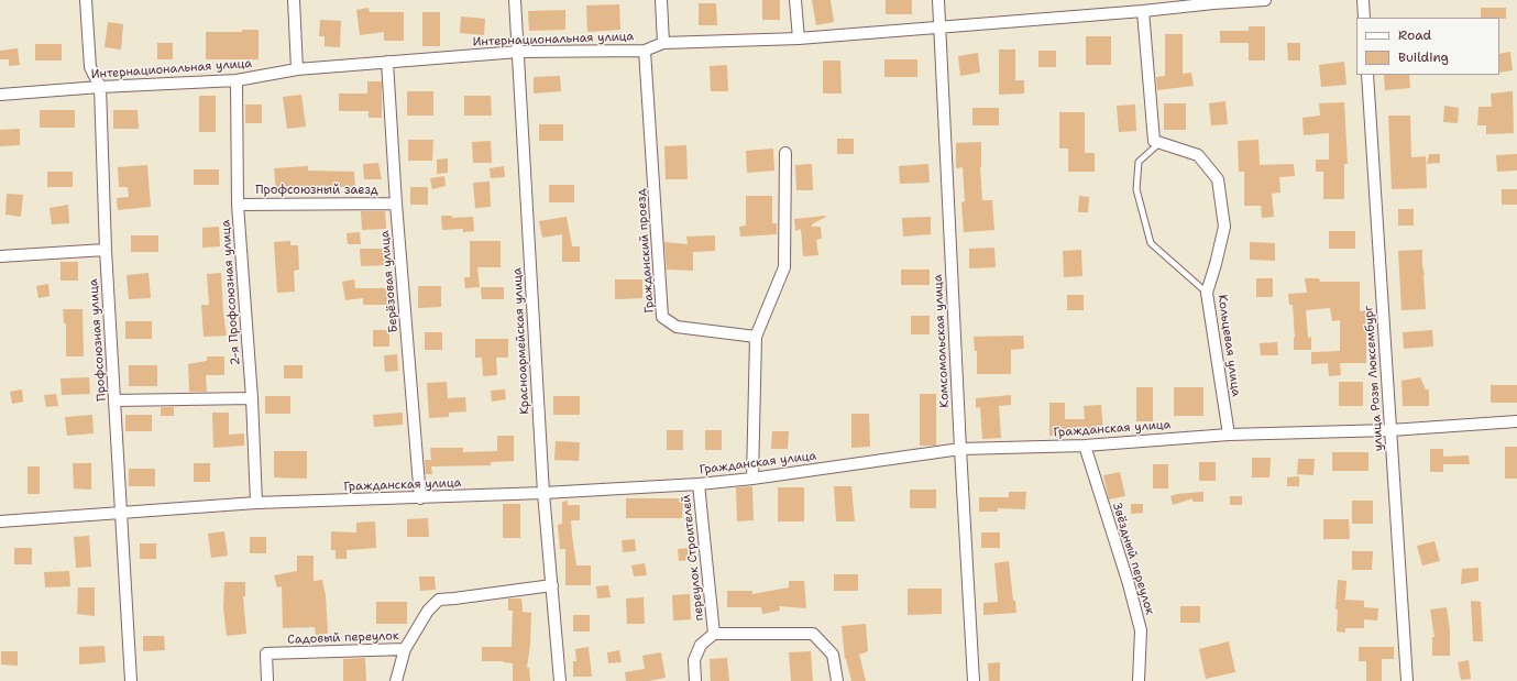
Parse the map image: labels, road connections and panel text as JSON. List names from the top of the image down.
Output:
{
  "streets": {
    "street": [
      "Интернациональная улица",
      "Профсоюзный заезд",
      "Гражданский проезд",
      "Берёзовая улица",
      "2-я Профсоюзная улица",
      "Профсоюзная улица",
      "Красноармейская улица",
      "Комсомольская улица",
      "Кольцевая улица",
      "улица Розы Люксембург",
      "Гражданская улица",
      "переулок Строителей",
      "Звёздный переулок",
      "Садовый переулок"
    ]
  },
  "crossings": [
    ["Интернациональная улица", "Гражданский проезд"],
    ["Интернациональная улица", "Берёзовая улица"],
    ["Интернациональная улица", "2-я Профсоюзная улица"],
    ["Интернациональная улица", "Профсоюзная улица"],
    ["Интернациональная улица", "Красноармейская улица"],
    ["Интернациональная улица", "Комсомольская улица"],
    ["Профсоюзный заезд", "Берёзовая улица"],
    ["Профсоюзный заезд", "2-я Профсоюзная улица"],
    ["Берёзовая улица", "Гражданская улица"],
    ["2-я Профсоюзная улица", "Гражданская улица"],
    ["Профсоюзная улица", "Гражданская улица"],
    ["Красноармейская улица", "Гражданская улица"],
    ["Красноармейская улица", "Садовый переулок"],
    ["Комсомольская улица", "Гражданская улица"],
    ["Кольцевая улица", "Гражданская улица"],
    ["улица Розы Люксембург", "Гражданская улица"],
    ["Гражданская улица", "переулок Строителей"],
    ["Гражданская улица", "Звёздный переулок"]
  ],
  "legend": ["Road", "Building"]
}
